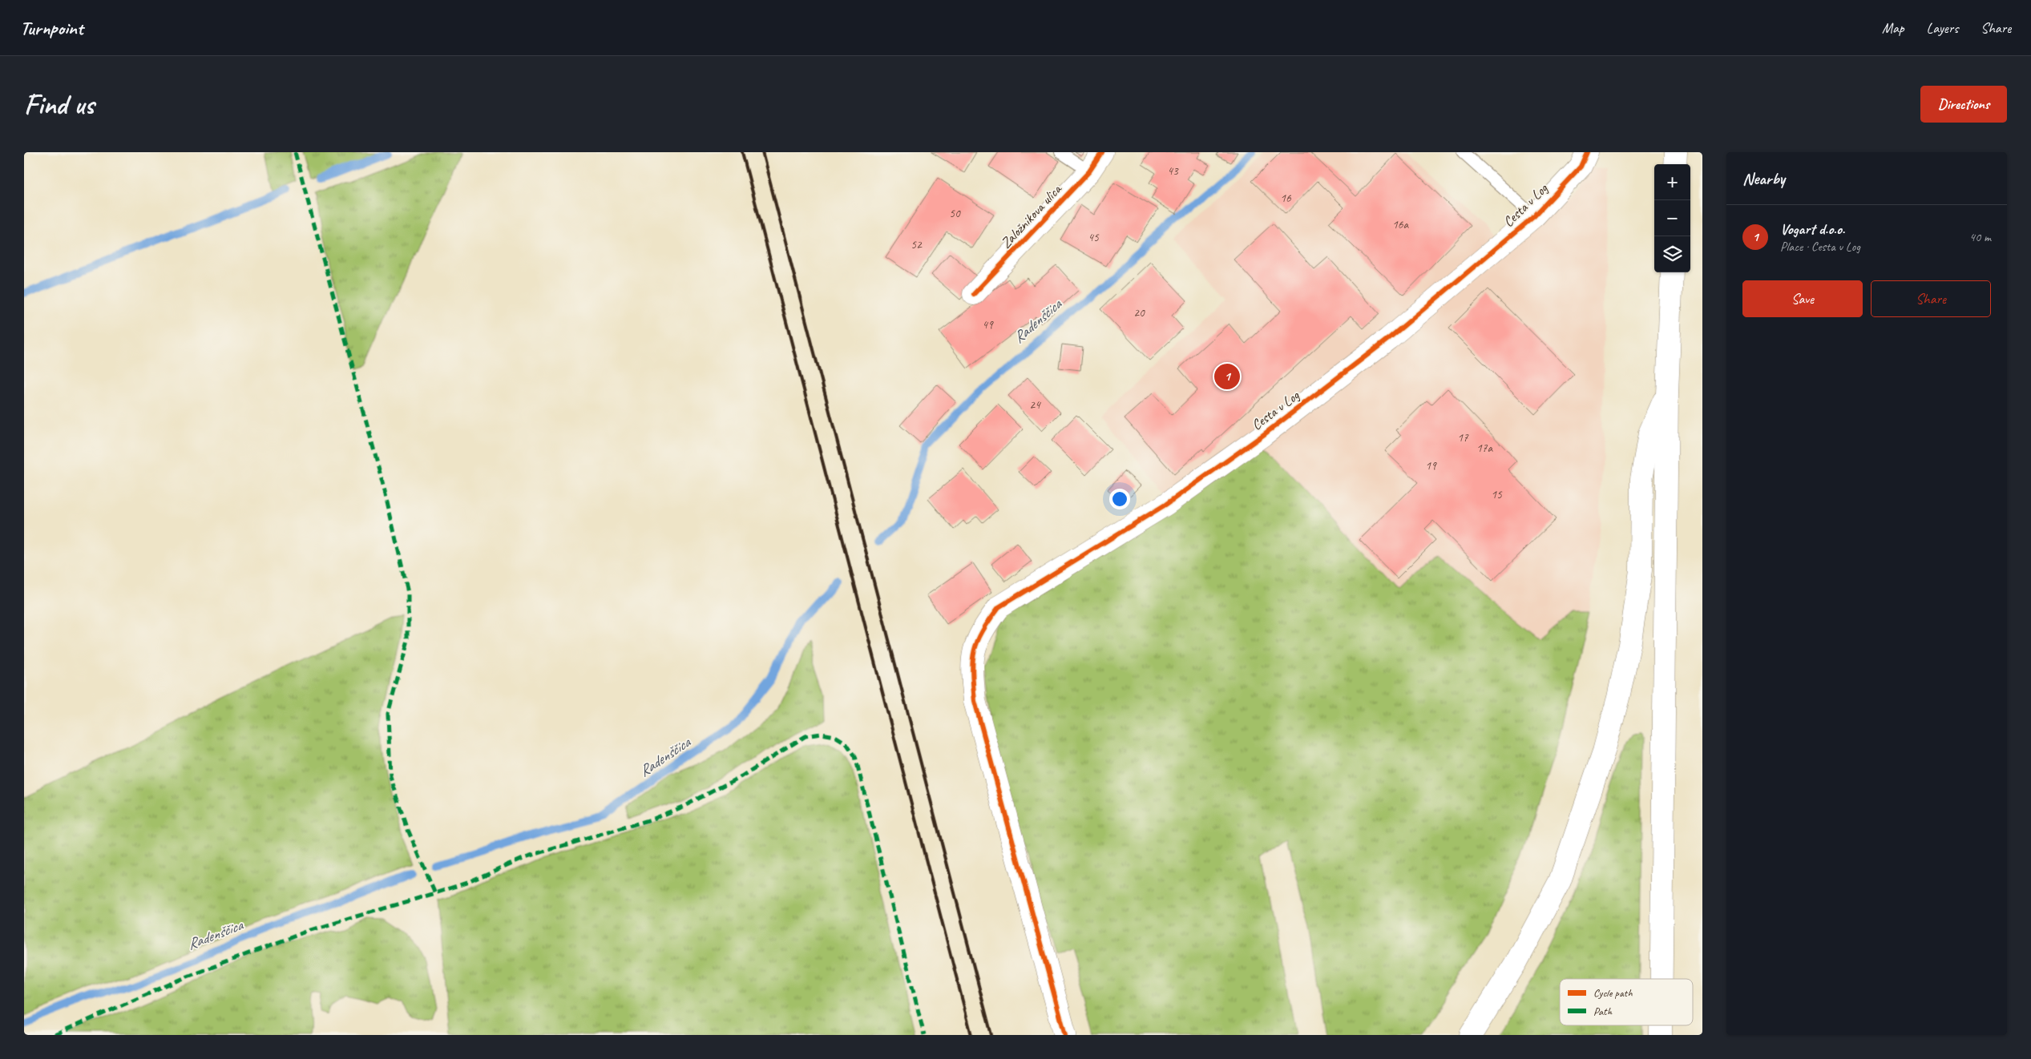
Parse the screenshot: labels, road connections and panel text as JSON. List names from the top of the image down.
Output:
{
  "streets": {
    "main road": ["Cesta v Log", "Založnikova ulica"]
  },
  "water": ["Radenščica"],
  "house_numbers": [
    "43",
    "16",
    "50",
    "16a",
    "45",
    "52",
    "20",
    "49",
    "24",
    "17",
    "17a",
    "19",
    "15"
  ],
  "legend": ["Cycle path", "Path"],
  "page": {
    "header": "Turnpoint",
    "nav": ["Map", "Layers", "Share"],
    "buttons": [
      "Directions",
      ["Save", "Share"]
    ],
    "title": "Find us",
    "heading": "Nearby",
    "map_buttons": ["+", "−"],
    "list": [
      {
        "mark": "1",
        "name": "Vogart d.o.o.",
        "note": "Place · Cesta v Log",
        "value": "40 m"
      }
    ],
    "pins": "1"
  }
}
